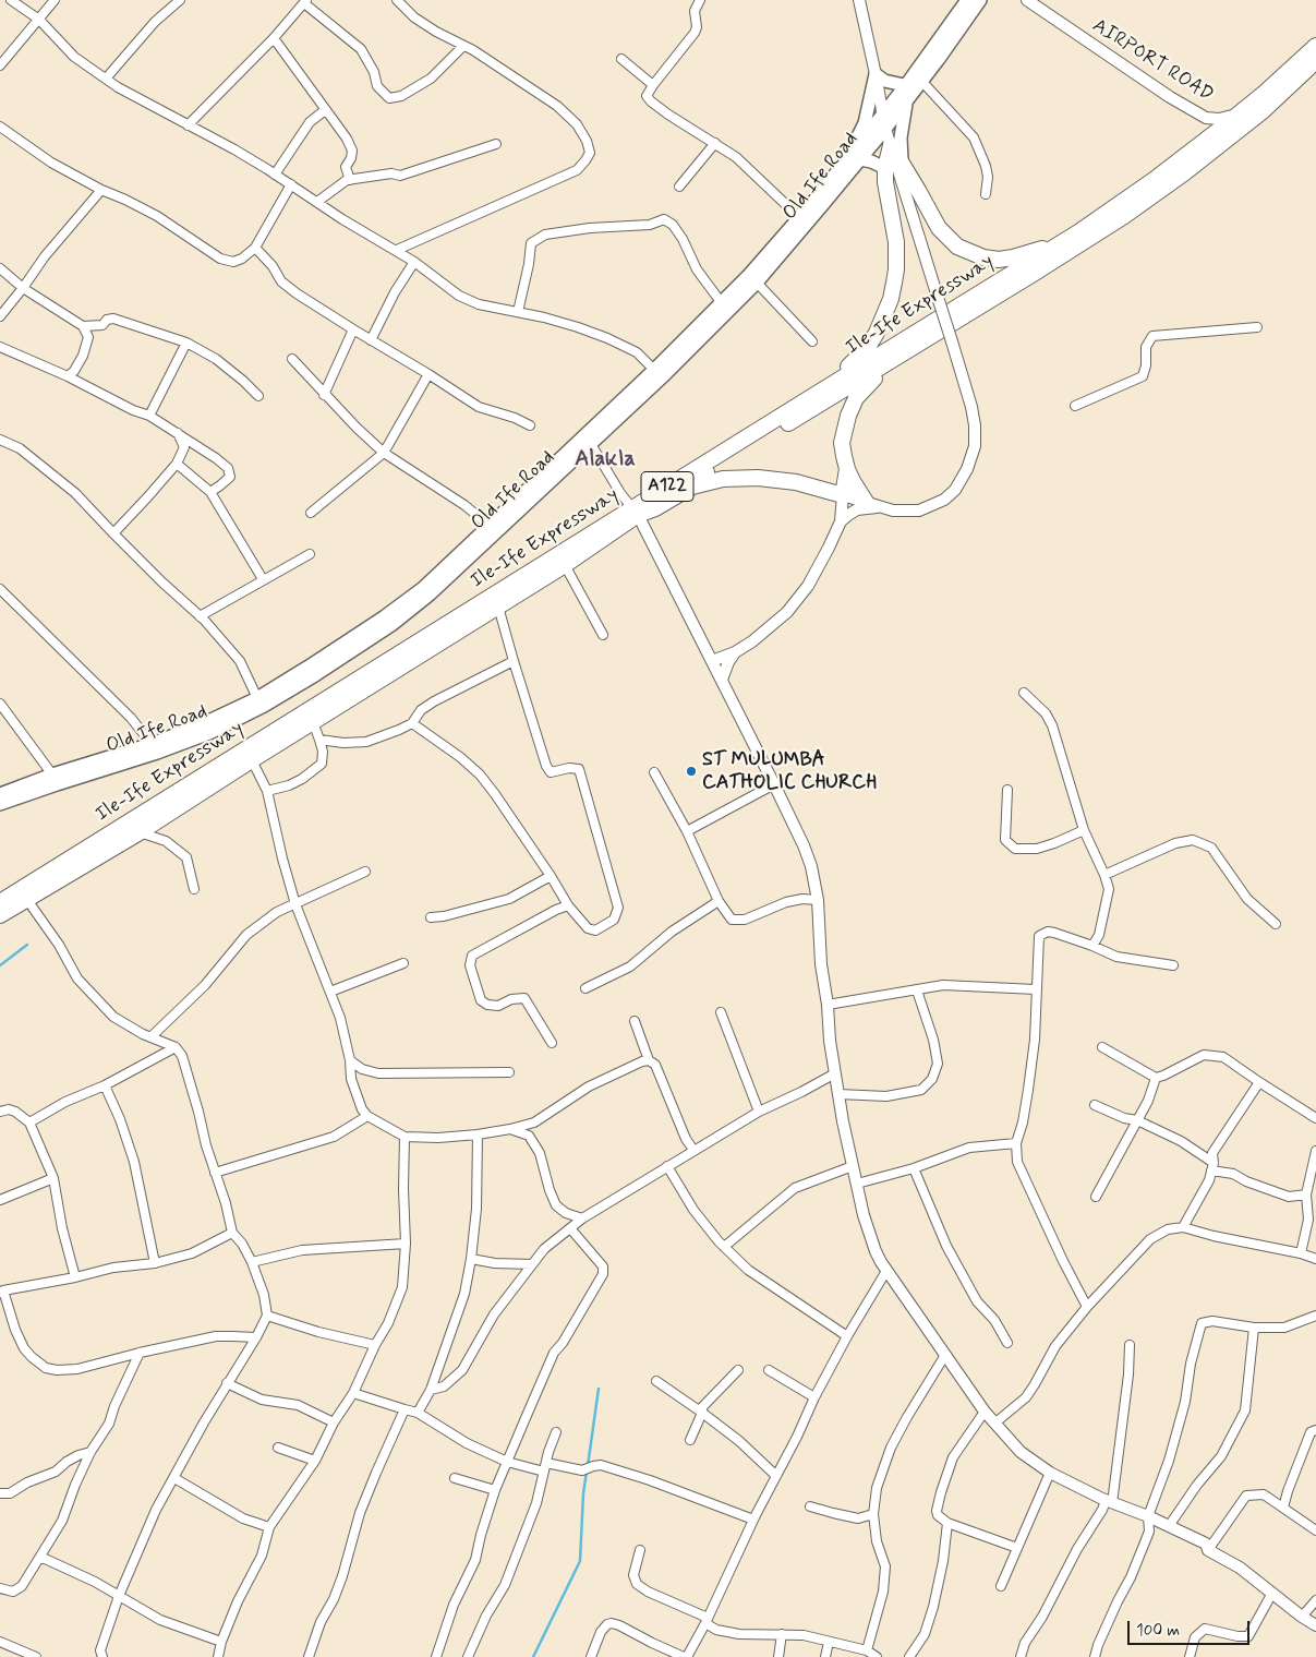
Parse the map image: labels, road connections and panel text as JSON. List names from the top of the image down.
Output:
{
  "streets": {
    "highway": ["Ile-Ife Expressway", "A122"],
    "main road": ["Old Ife Road"],
    "street": ["AIRPORT ROAD"]
  },
  "crossings": [
    ["AIRPORT ROAD", "Ile-Ife Expressway"]
  ],
  "districts": ["AlakIa"],
  "places": ["ST MULUMBA CATHOLIC CHURCH"],
  "scale_bar": "100 m"
}
